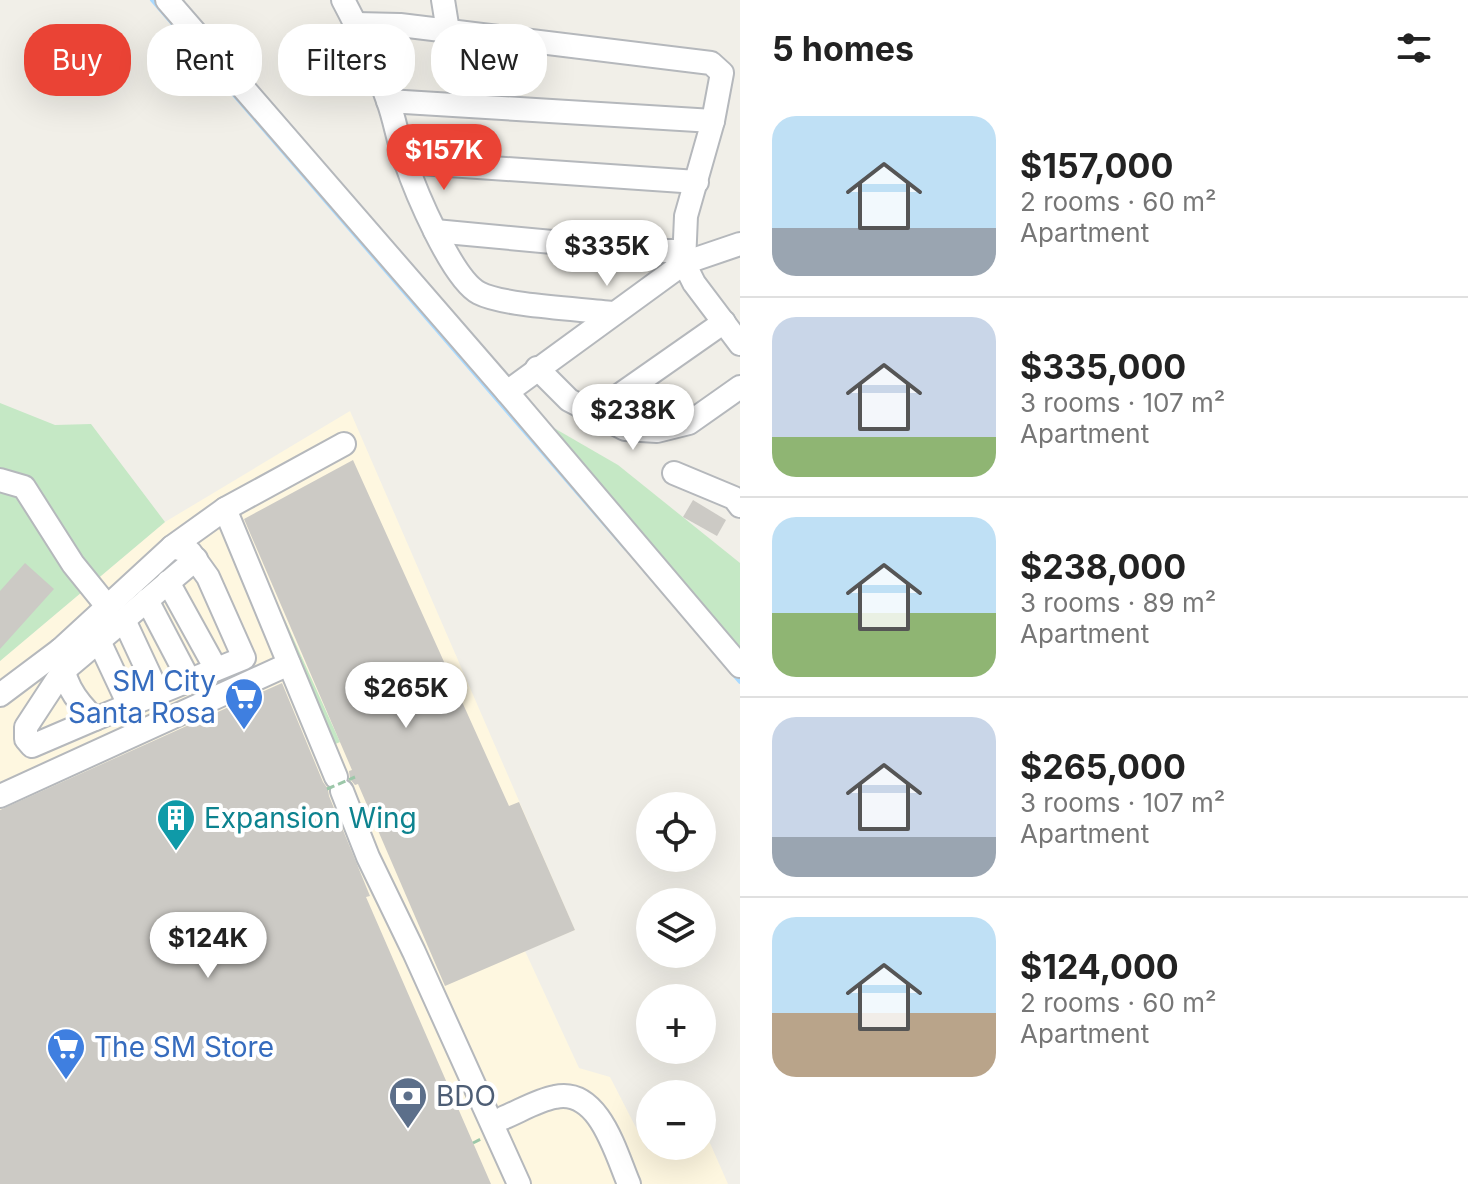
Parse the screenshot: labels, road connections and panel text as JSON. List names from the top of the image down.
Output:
{
  "places": {
    "supermarket": ["SM City Santa Rosa", "The SM Store"],
    "building": ["Expansion Wing"],
    "bank": ["BDO"]
  },
  "page": {
    "heading": "5 homes",
    "chip": [
      "Buy",
      "Rent",
      "Filters",
      "New"
    ],
    "list": [
      {
        "name": "$157,000",
        "note": "2 rooms · 60 m² · Apartment"
      },
      {
        "name": "$335,000",
        "note": "3 rooms · 107 m² · Apartment"
      },
      {
        "name": "$238,000",
        "note": "3 rooms · 89 m² · Apartment"
      },
      {
        "name": "$265,000",
        "note": "3 rooms · 107 m² · Apartment"
      },
      {
        "name": "$124,000",
        "note": "2 rooms · 60 m² · Apartment"
      }
    ],
    "price": [
      "$157K",
      "$335K",
      "$238K",
      "$265K",
      "$124K"
    ],
    "map_buttons": ["+", "−"]
  }
}
